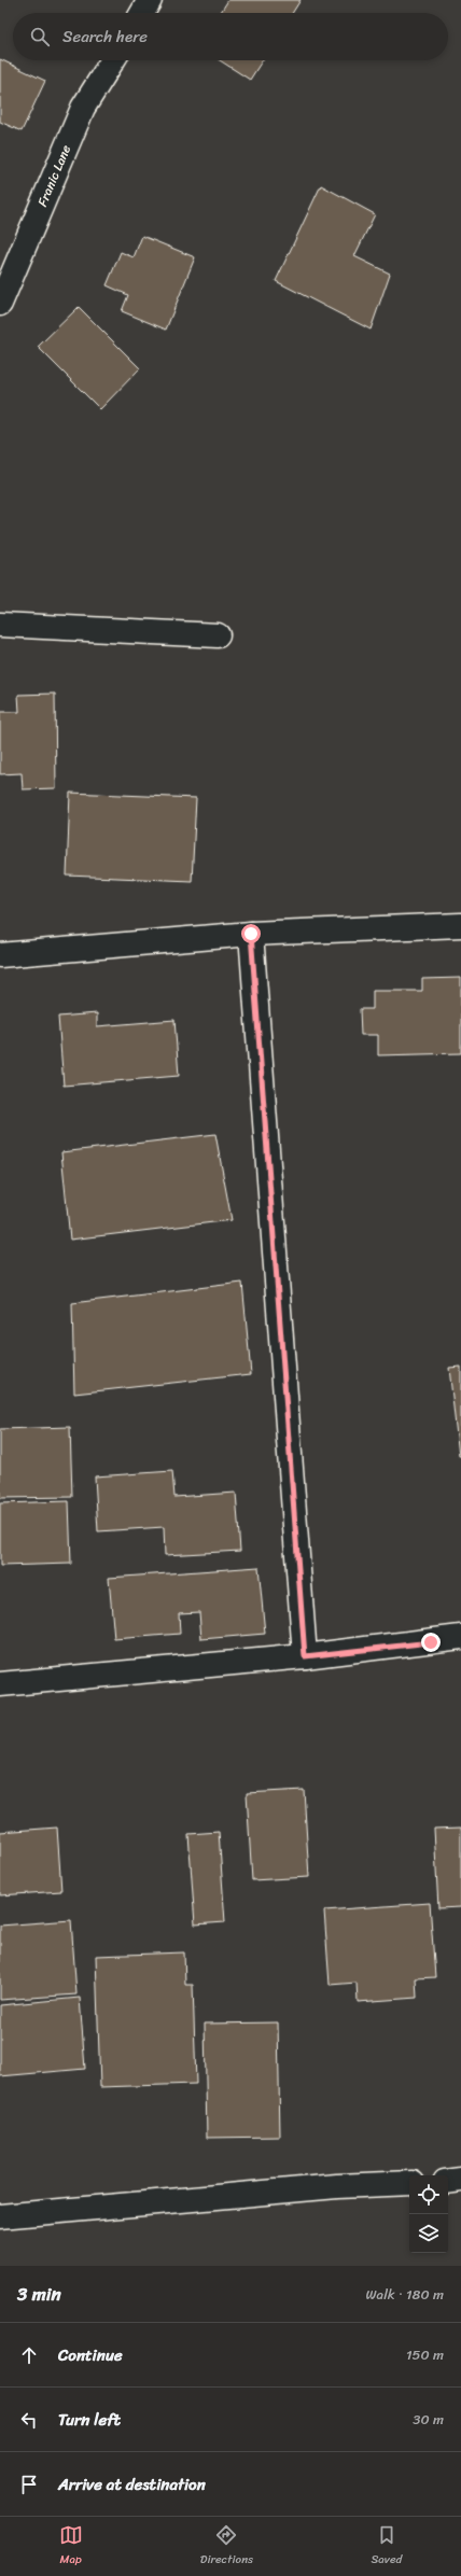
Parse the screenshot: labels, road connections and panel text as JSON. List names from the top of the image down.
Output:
{
  "streets": {
    "street": ["Franic Lane"]
  },
  "page": {
    "search": "Search here",
    "heading": ["3 min", "Walk · 180 m"],
    "list": [
      ["Continue", "150 m"],
      ["Turn left", "30 m"],
      "Arrive at destination"
    ],
    "nav": ["Map", "Directions", "Saved"]
  }
}
